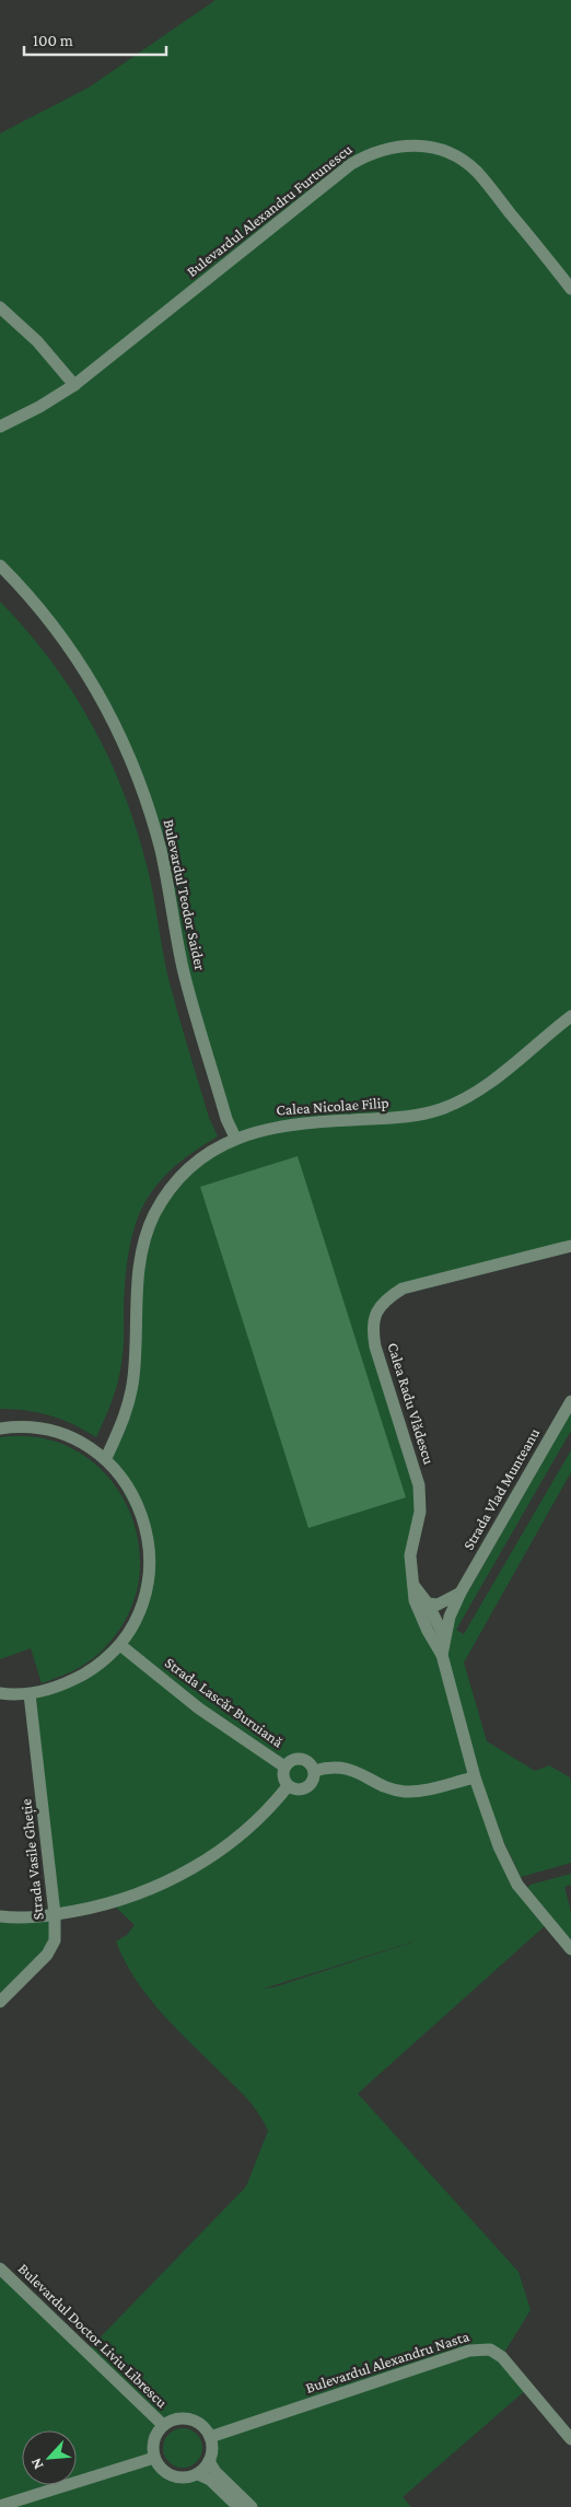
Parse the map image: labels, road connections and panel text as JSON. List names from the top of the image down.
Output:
{
  "streets": {
    "street": [
      "Bulevardul Alexandru Furtunescu",
      "Bulevardul Teodor Saider",
      "Calea Nicolae Filip",
      "Calea Radu Vlădescu",
      "Strada Vlad Munteanu",
      "Strada Lascăr Buruiană",
      "Strada Vasile Gheție",
      "Bulevardul Doctor Liviu Librescu",
      "Bulevardul Alexandru Nasta"
    ]
  },
  "crossings": [
    ["Bulevardul Teodor Saider", "Calea Nicolae Filip"],
    ["Calea Radu Vlădescu", "Strada Vlad Munteanu"],
    ["Bulevardul Doctor Liviu Librescu", "Bulevardul Alexandru Nasta"]
  ],
  "scale_bar": "100 m",
  "north": "bottom left"
}
